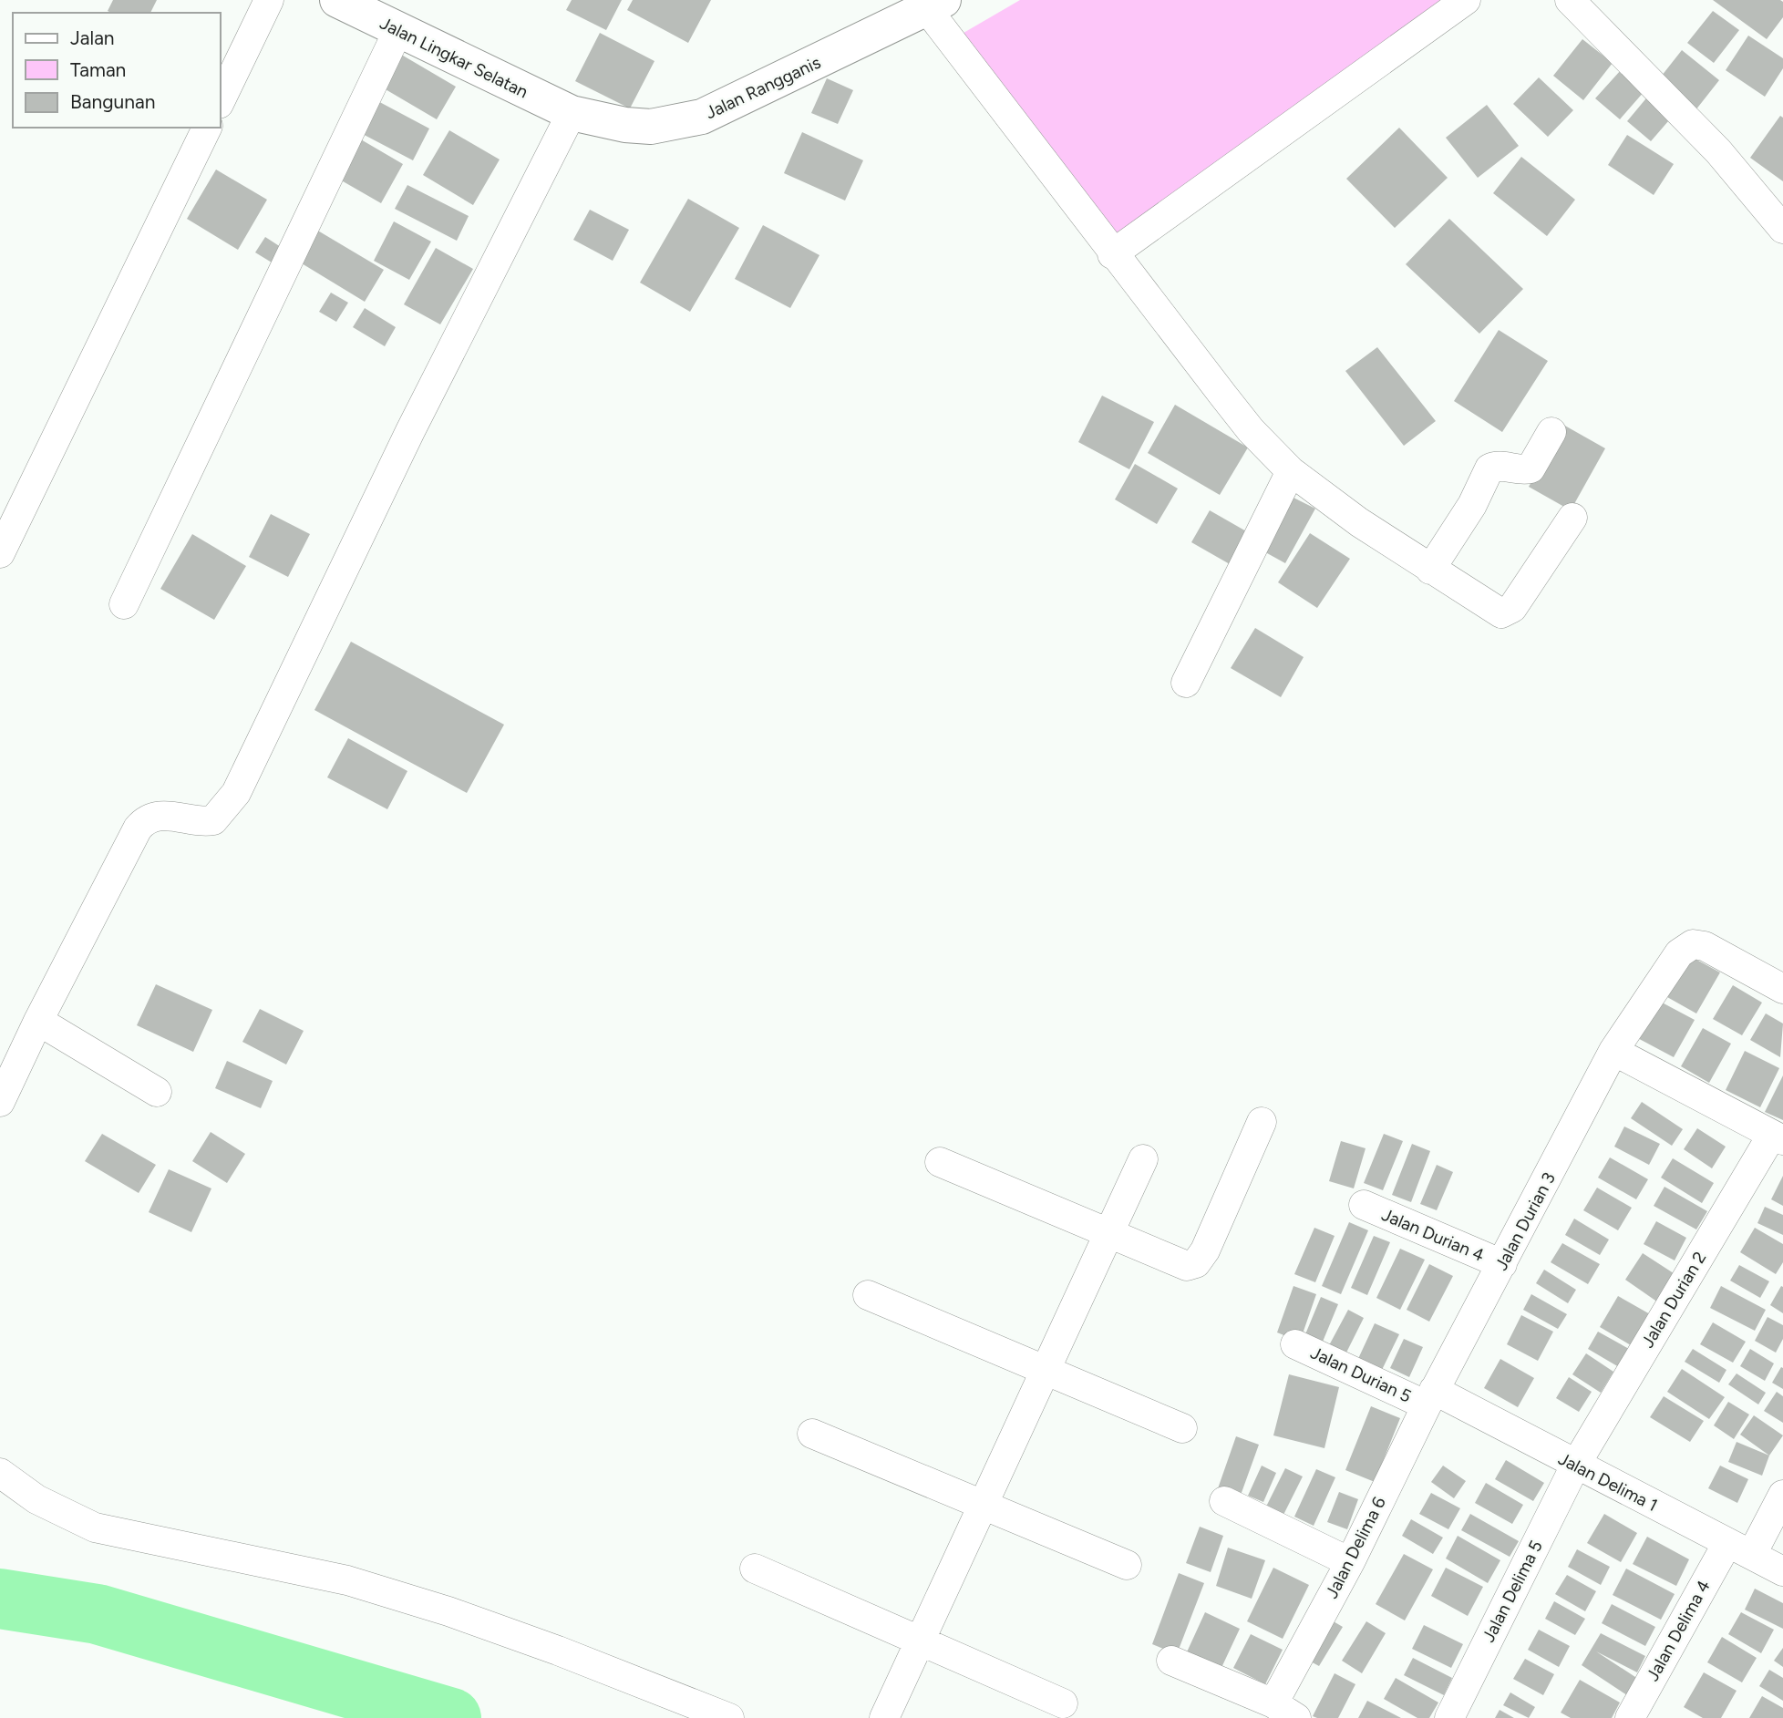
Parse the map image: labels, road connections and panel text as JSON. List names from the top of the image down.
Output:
{
  "streets": {
    "street": [
      "Jalan Lingkar Selatan",
      "Jalan Rangganis",
      "Jalan Durian 3",
      "Jalan Durian 4",
      "Jalan Durian 2",
      "Jalan Durian 5",
      "Jalan Delima 1",
      "Jalan Delima 6",
      "Jalan Delima 5",
      "Jalan Delima 4"
    ]
  },
  "crossings": [
    ["Jalan Lingkar Selatan", "Jalan Rangganis"],
    ["Jalan Durian 3", "Jalan Durian 4"],
    ["Jalan Durian 3", "Jalan Durian 5"],
    ["Jalan Durian 3", "Jalan Delima 1"],
    ["Jalan Durian 3", "Jalan Delima 6"],
    ["Jalan Durian 2", "Jalan Delima 1"],
    ["Jalan Durian 2", "Jalan Delima 5"],
    ["Jalan Durian 5", "Jalan Delima 1"],
    ["Jalan Durian 5", "Jalan Delima 6"],
    ["Jalan Delima 1", "Jalan Delima 6"],
    ["Jalan Delima 1", "Jalan Delima 5"],
    ["Jalan Delima 1", "Jalan Delima 4"]
  ],
  "legend": ["Jalan", "Taman", "Bangunan"]
}
